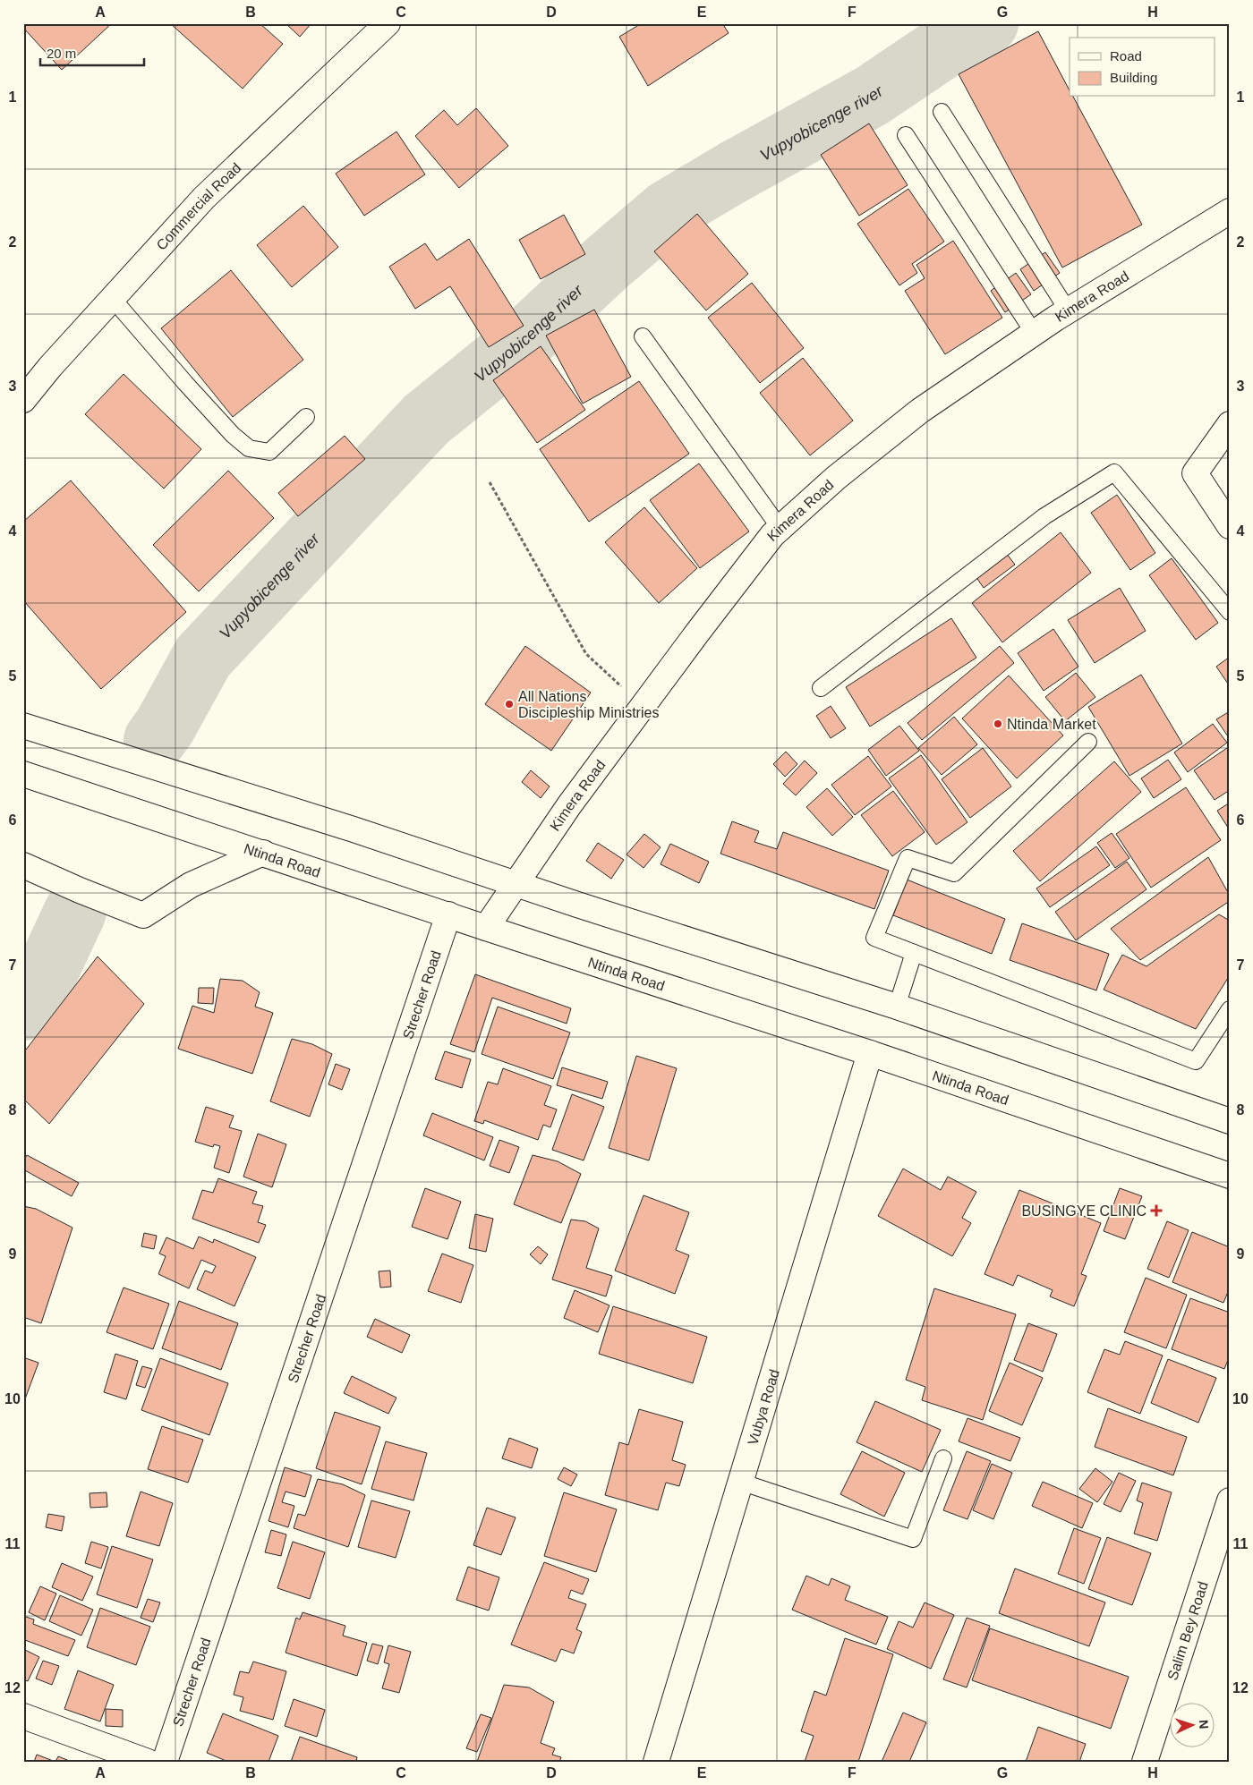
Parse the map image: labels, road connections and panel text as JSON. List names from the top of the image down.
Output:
{
  "streets": {
    "street": [
      "Commercial Road",
      "Kimera Road",
      "Ntinda Road",
      "Strecher Road",
      "Vubya Road",
      "Salim Bey Road"
    ]
  },
  "crossings": [
    ["Kimera Road", "Ntinda Road"],
    ["Ntinda Road", "Strecher Road"],
    ["Ntinda Road", "Vubya Road"]
  ],
  "water": ["Vupyobicenge river"],
  "places": {
    "other": ["All Nations Discipleship Ministries", "Ntinda Market"],
    "health": ["BUSINGYE CLINIC"]
  },
  "legend": ["Road", "Building"],
  "scale_bar": "20 m",
  "north": "right",
  "grid": {
    "columns": [
      "A",
      "B",
      "C",
      "D",
      "E",
      "F",
      "G",
      "H"
    ],
    "rows": [
      "1",
      "2",
      "3",
      "4",
      "5",
      "6",
      "7",
      "8",
      "9",
      "10",
      "11",
      "12"
    ]
  }
}
